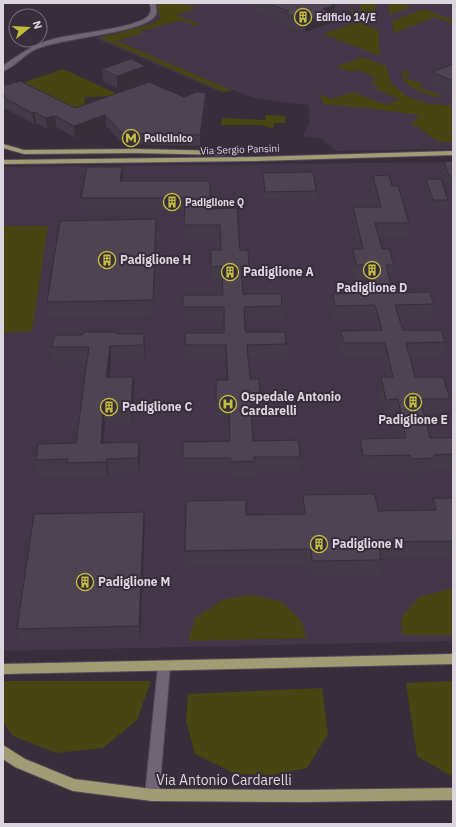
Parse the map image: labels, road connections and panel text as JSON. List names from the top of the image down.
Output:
{
  "streets": {
    "main road": ["Via Sergio Pansini", "Via Antonio Cardarelli"]
  },
  "places": {
    "building": [
      "Edificio 14/E",
      "Padiglione Q",
      "Padiglione H",
      "Padiglione D",
      "Padiglione A",
      "Padiglione E",
      "Padiglione C",
      "Padiglione N",
      "Padiglione M"
    ],
    "metro station": ["Policlinico"],
    "hospital": ["Ospedale Antonio Cardarelli"]
  },
  "north": "right"
}
